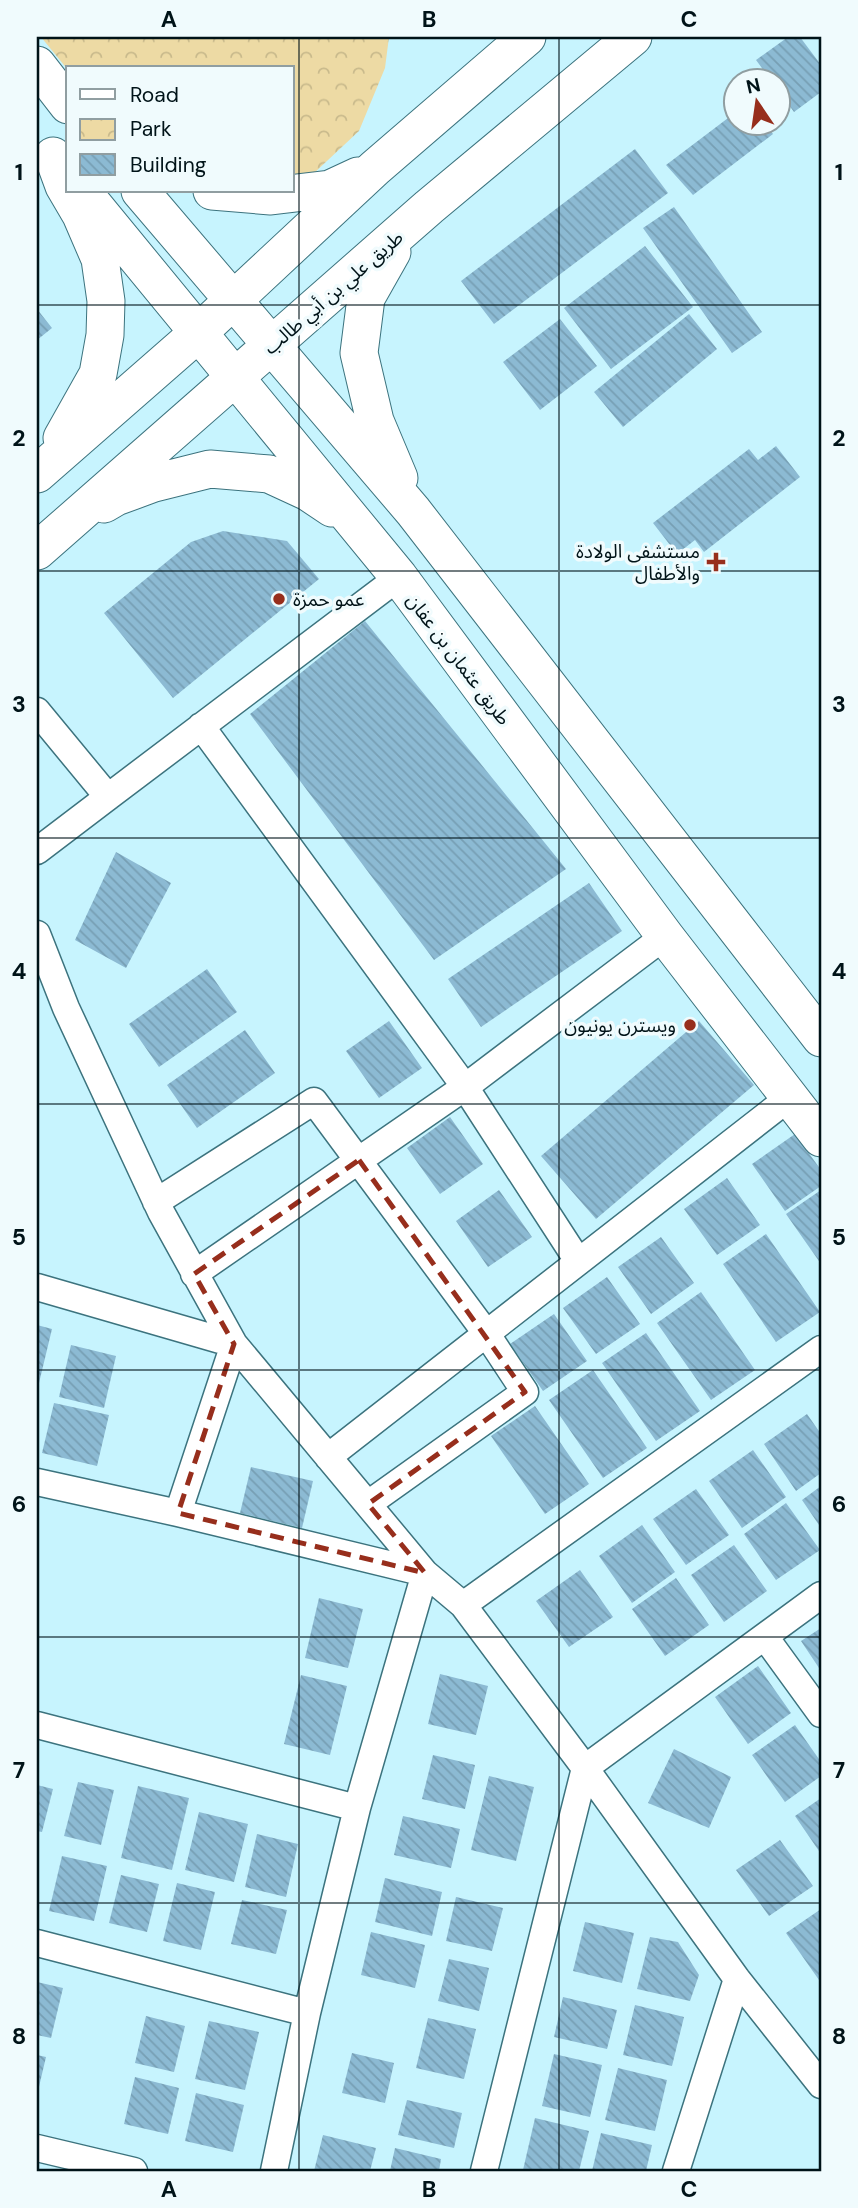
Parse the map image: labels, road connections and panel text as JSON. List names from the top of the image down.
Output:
{
  "streets": {
    "main road": ["طريق علي بن أبي طالب", "طريق عثمان بن عفان"]
  },
  "crossings": [
    ["طريق علي بن أبي طالب", "طريق عثمان بن عفان"]
  ],
  "places": {
    "health": ["مستشفى الولادة والأطفال"],
    "other": ["عمو حمزة", "ويسترن يونيون"]
  },
  "legend": ["Road", "Park", "Building"],
  "north": "top",
  "grid": {
    "columns": ["A", "B", "C"],
    "rows": [
      "1",
      "2",
      "3",
      "4",
      "5",
      "6",
      "7",
      "8"
    ]
  }
}
